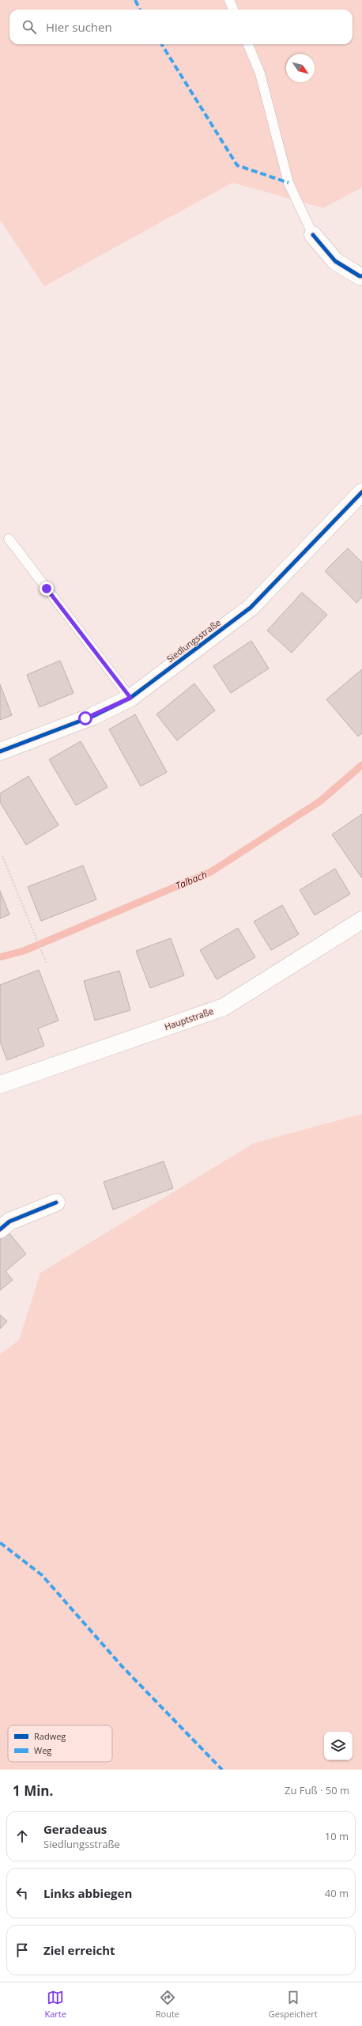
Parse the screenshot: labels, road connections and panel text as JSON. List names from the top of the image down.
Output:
{
  "streets": {
    "street": ["Siedlungsstraße", "Hauptstraße"]
  },
  "water": ["Talbach"],
  "legend": ["Radweg", "Weg"],
  "north": "bottom right",
  "page": {
    "search": "Hier suchen",
    "heading": ["1 Min.", "Zu Fuß · 50 m"],
    "list": [
      ["Geradeaus", "Siedlungsstraße", "10 m"],
      ["Links abbiegen", "40 m"],
      "Ziel erreicht"
    ],
    "nav": ["Karte", "Route", "Gespeichert"]
  }
}
